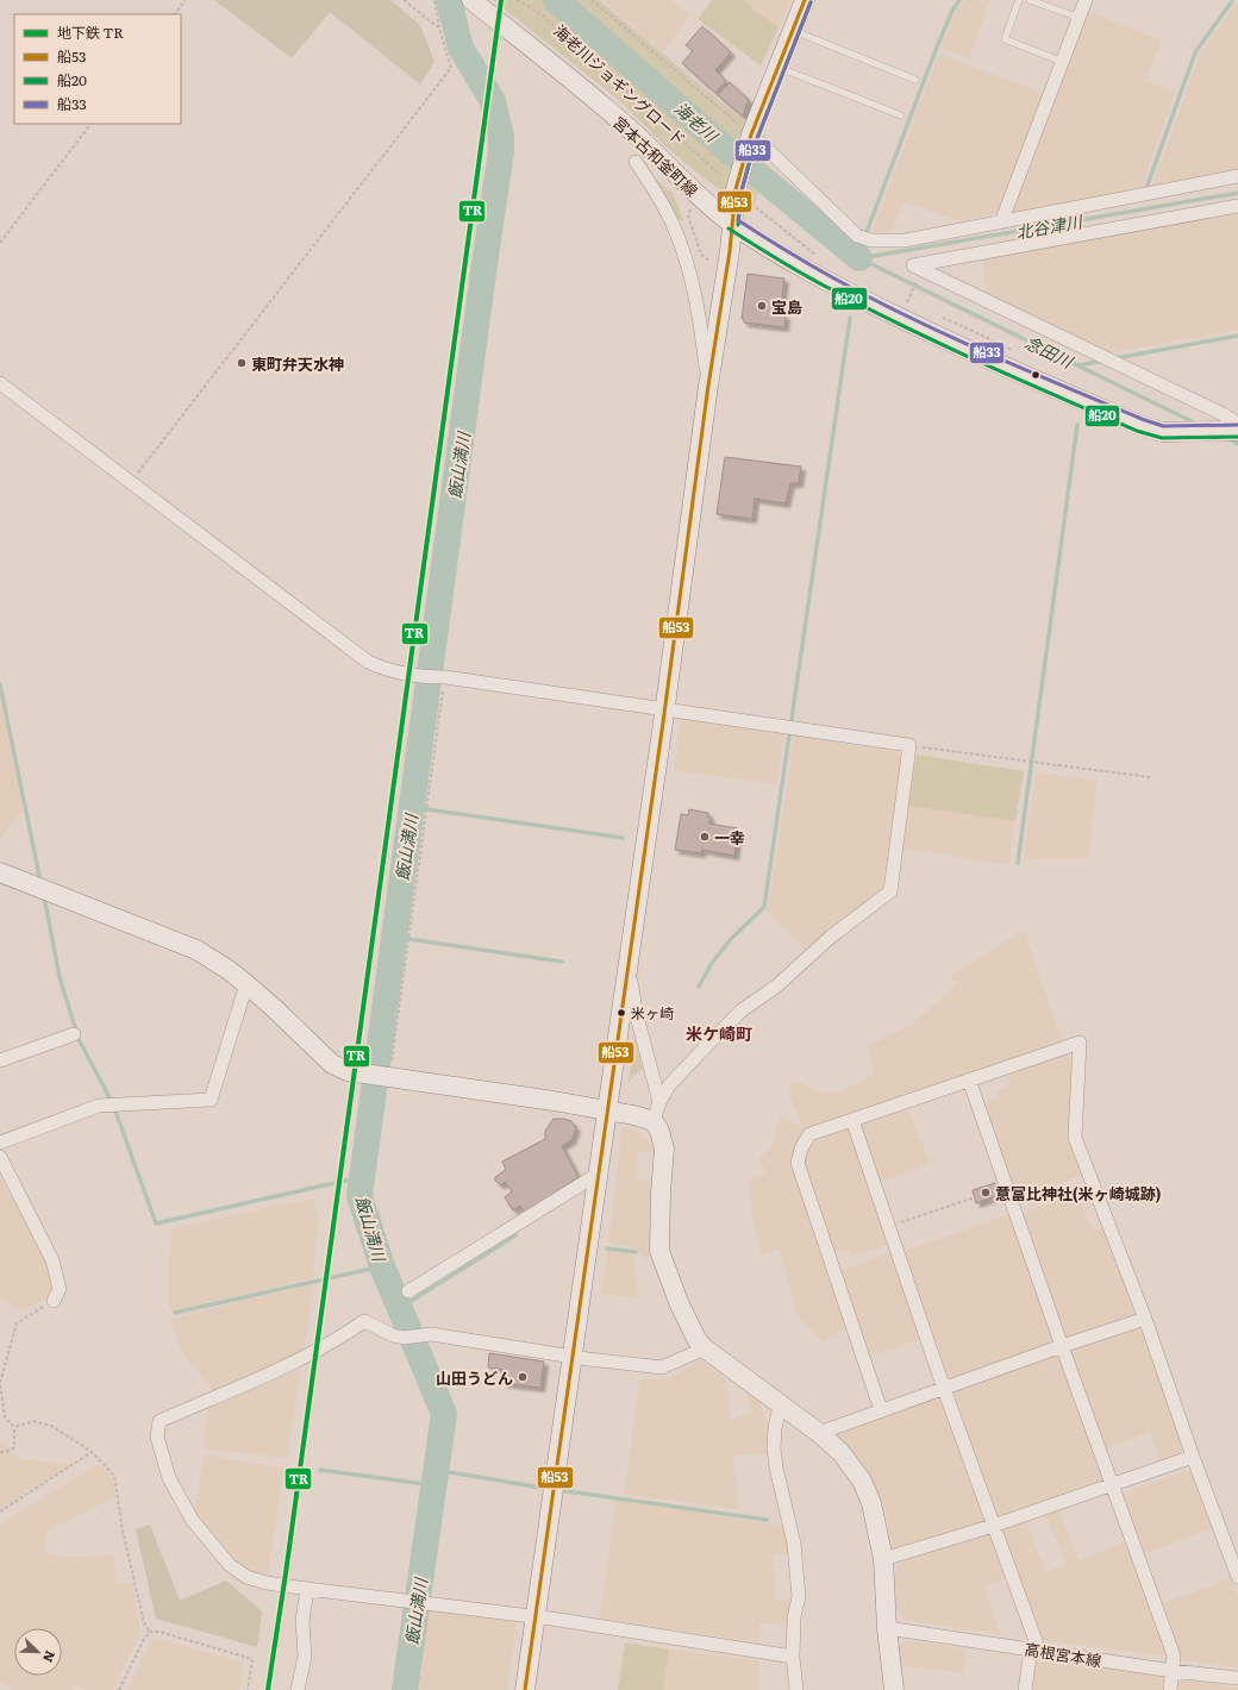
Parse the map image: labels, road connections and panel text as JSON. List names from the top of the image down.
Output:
{
  "streets": {
    "street": ["宮本古和釜町線", "高根宮本線"],
    "path": ["海老川ジョギングロード"]
  },
  "districts": ["米ケ崎町"],
  "water": [
    "海老川",
    "北谷津川",
    "念田川",
    "飯山満川"
  ],
  "places": [
    "宝島",
    "東町弁天水神",
    "一幸",
    "米ヶ崎",
    "意富比神社(米ヶ崎城跡)",
    "山田うどん"
  ],
  "lines": [
    "metro line TR",
    "transit line 船53",
    "transit line 船20",
    "transit line 船33"
  ],
  "legend": [
    "地下鉄 TR",
    "船53",
    "船20",
    "船33"
  ],
  "north": "bottom right"
}
